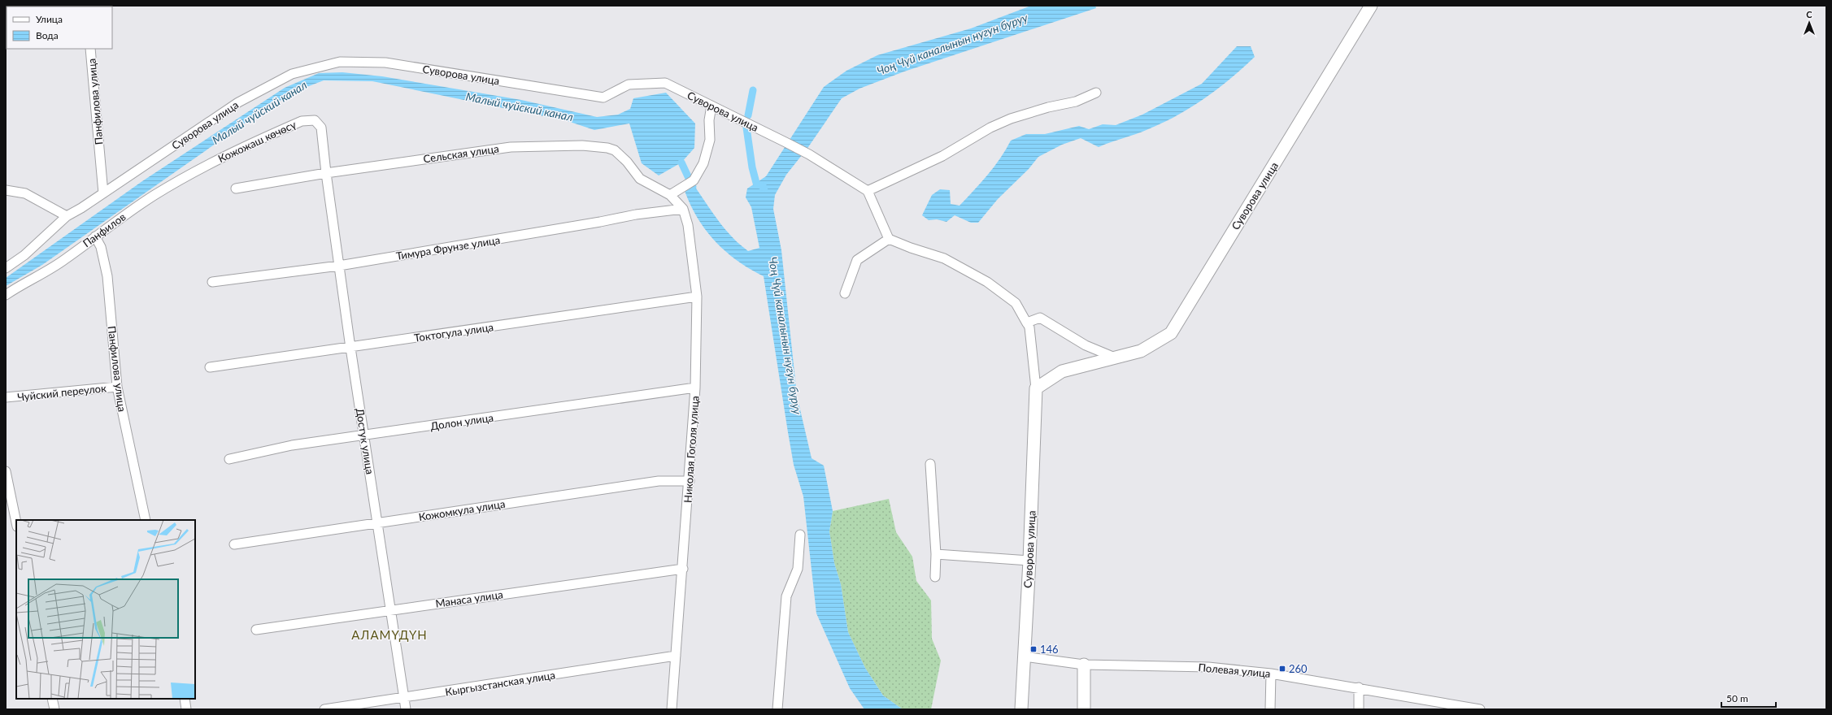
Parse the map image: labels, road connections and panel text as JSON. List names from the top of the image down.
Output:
{
  "streets": {
    "street": [
      "Суворова улица",
      "Панфилова улица",
      "Кожожаш көчөсү",
      "Сельская улица",
      "Панфилов",
      "Тимура Фрунзе улица",
      "Токтогула улица",
      "Чуйский переулок",
      "Долон улица",
      "Достук улица",
      "Николая Гоголя улица",
      "Кожомкула улица",
      "Манаса улица",
      "Полевая улица",
      "Кыргызстанская улица"
    ]
  },
  "crossings": [
    ["Суворова улица", "Панфилова улица"],
    ["Суворова улица", "Полевая улица"],
    ["Панфилова улица", "Панфилов"],
    ["Панфилова улица", "Чуйский переулок"],
    ["Кожожаш көчөсү", "Сельская улица"],
    ["Кожожаш көчөсү", "Панфилов"],
    ["Кожожаш көчөсү", "Достук улица"],
    ["Сельская улица", "Достук улица"],
    ["Сельская улица", "Николая Гоголя улица"],
    ["Тимура Фрунзе улица", "Достук улица"],
    ["Тимура Фрунзе улица", "Николая Гоголя улица"],
    ["Токтогула улица", "Достук улица"],
    ["Токтогула улица", "Николая Гоголя улица"],
    ["Долон улица", "Достук улица"],
    ["Долон улица", "Николая Гоголя улица"],
    ["Достук улица", "Кожомкула улица"],
    ["Достук улица", "Манаса улица"],
    ["Достук улица", "Кыргызстанская улица"],
    ["Николая Гоголя улица", "Кожомкула улица"],
    ["Николая Гоголя улица", "Манаса улица"],
    ["Николая Гоголя улица", "Кыргызстанская улица"]
  ],
  "districts": ["АЛАМҮДҮН"],
  "water": ["Чоң Чүй каналынын нугун буруу", "Малый чуйский канал"],
  "places": {
    "transit": ["146", "260"]
  },
  "legend": ["Улица", "Вода"],
  "scale_bar": "50 m",
  "north": "top"
}
